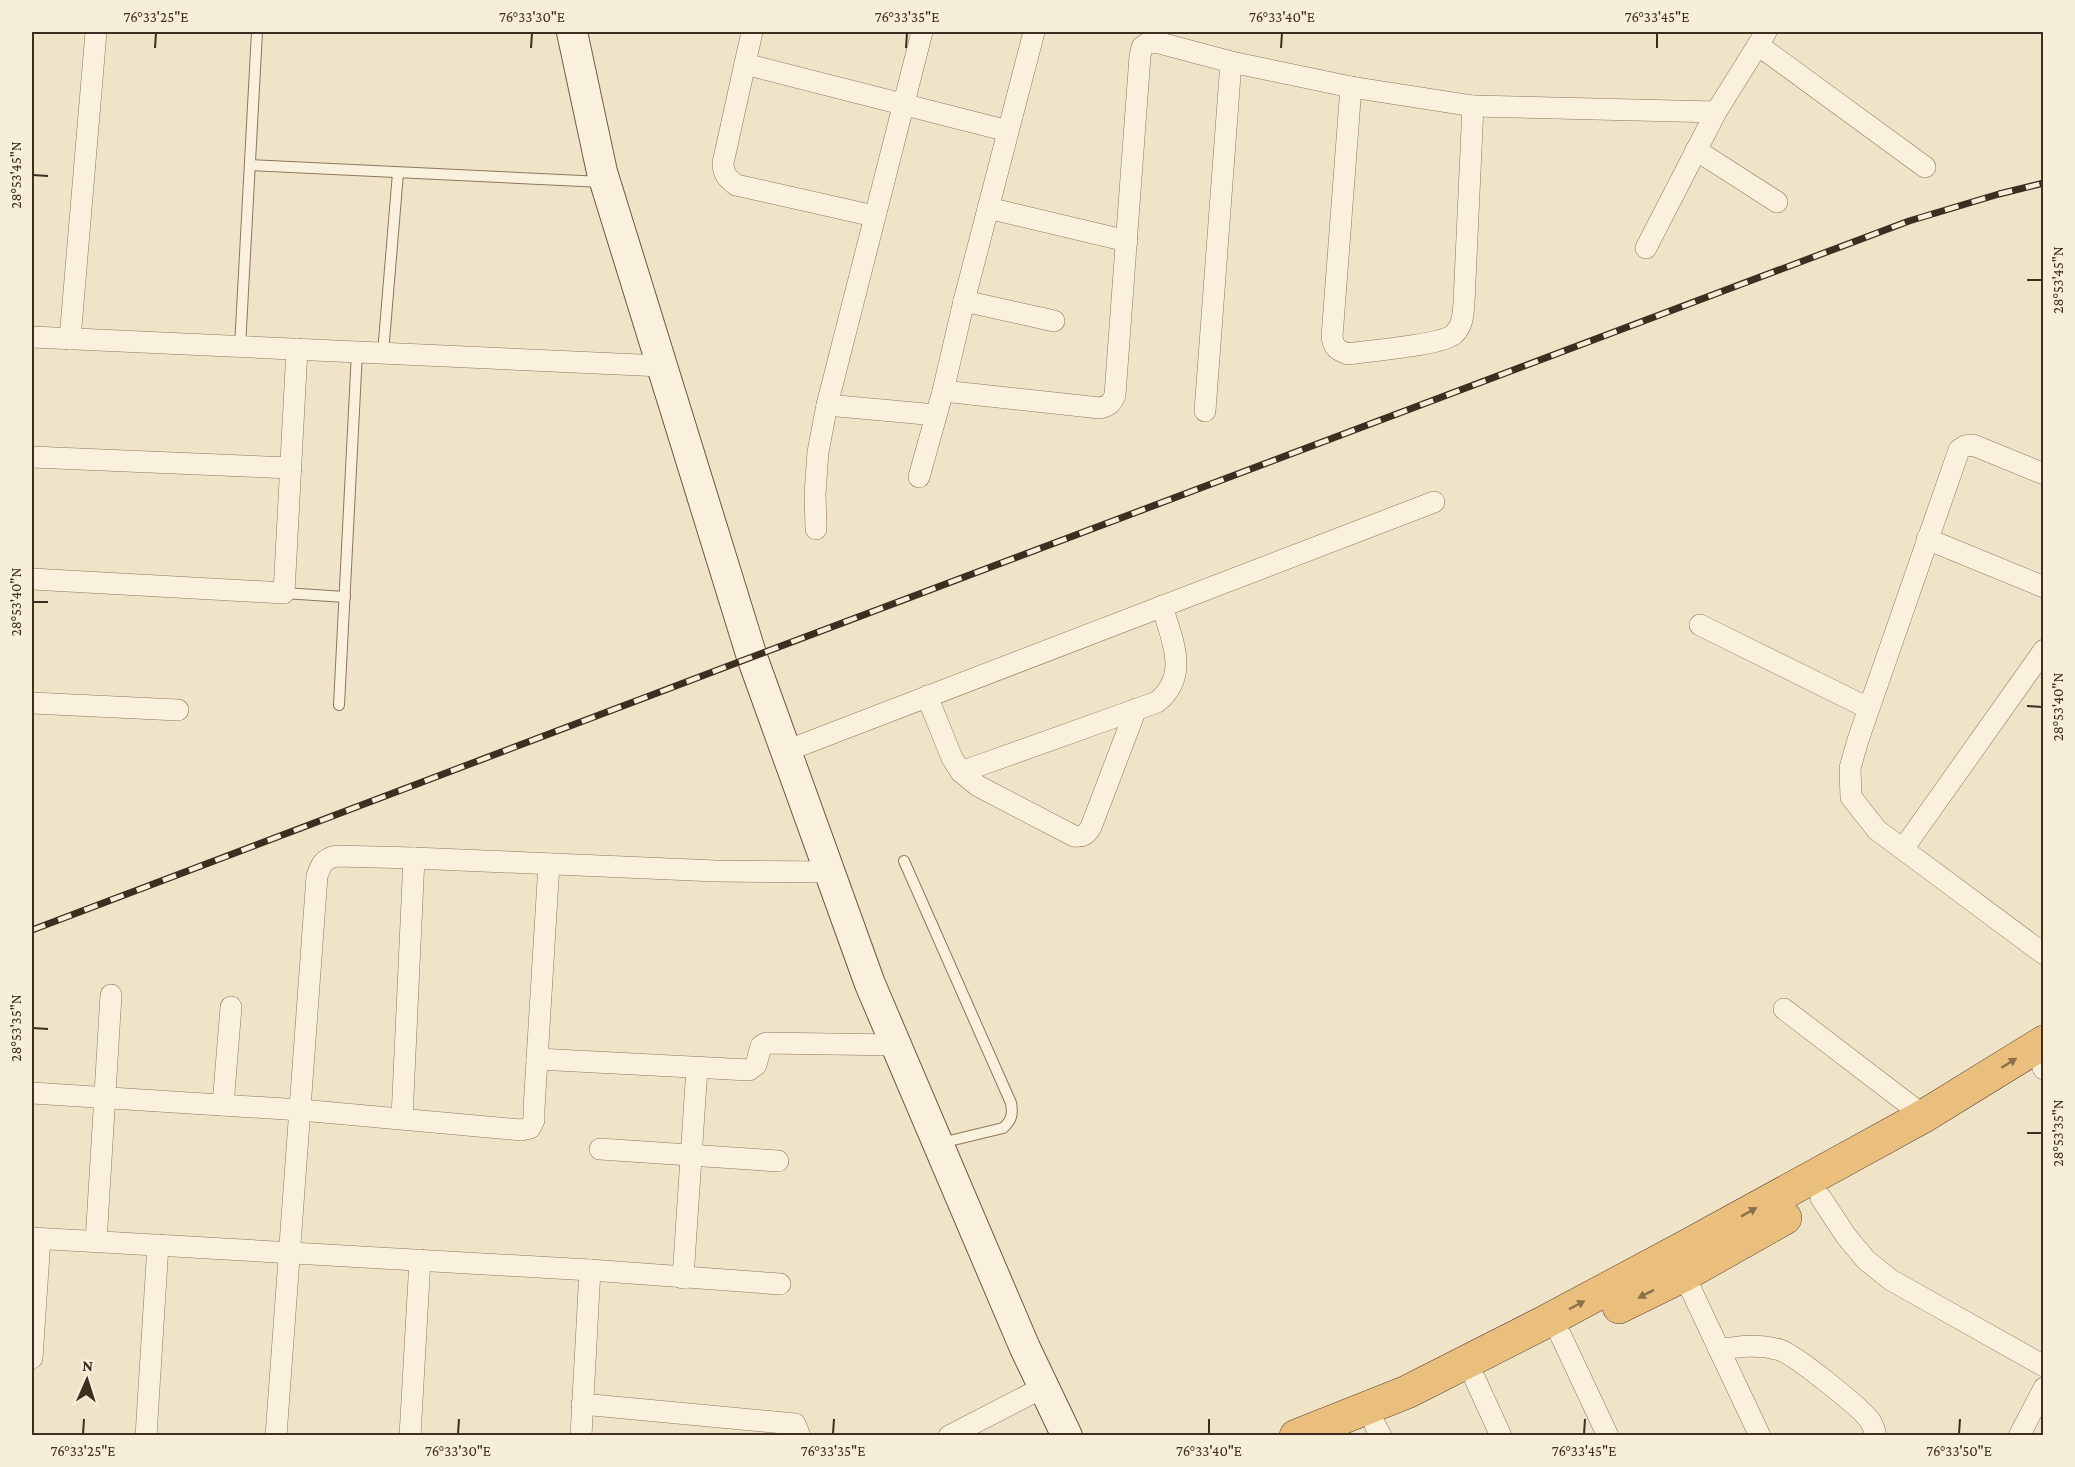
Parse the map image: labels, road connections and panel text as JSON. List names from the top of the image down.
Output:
{
  "north": "top",
  "coordinates": [
    "76°33'25\"E",
    "76°33'30\"E",
    "76°33'35\"E",
    "76°33'40\"E",
    "76°33'45\"E",
    "28°53'45\"N",
    "28°53'40\"N",
    "28°53'35\"N",
    "76°33'50\"E"
  ]
}
